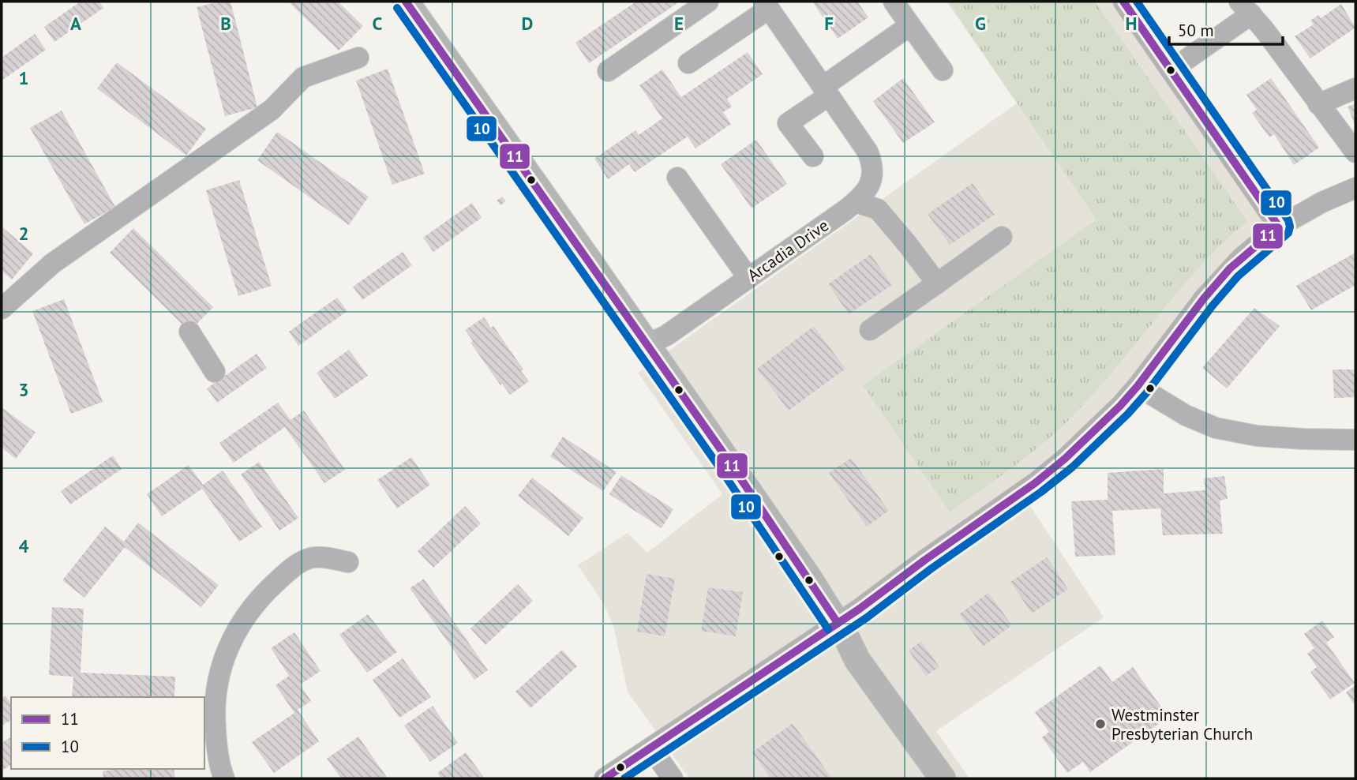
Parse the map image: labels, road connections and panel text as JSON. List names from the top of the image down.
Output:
{
  "streets": {
    "street": ["Arcadia Drive"]
  },
  "places": ["Westminster Presbyterian Church"],
  "lines": ["transit line 11", "transit line 10"],
  "legend": ["11", "10"],
  "scale_bar": "50 m",
  "grid": {
    "columns": [
      "A",
      "B",
      "C",
      "D",
      "E",
      "F",
      "G",
      "H"
    ],
    "rows": [
      "1",
      "2",
      "3",
      "4"
    ]
  }
}
